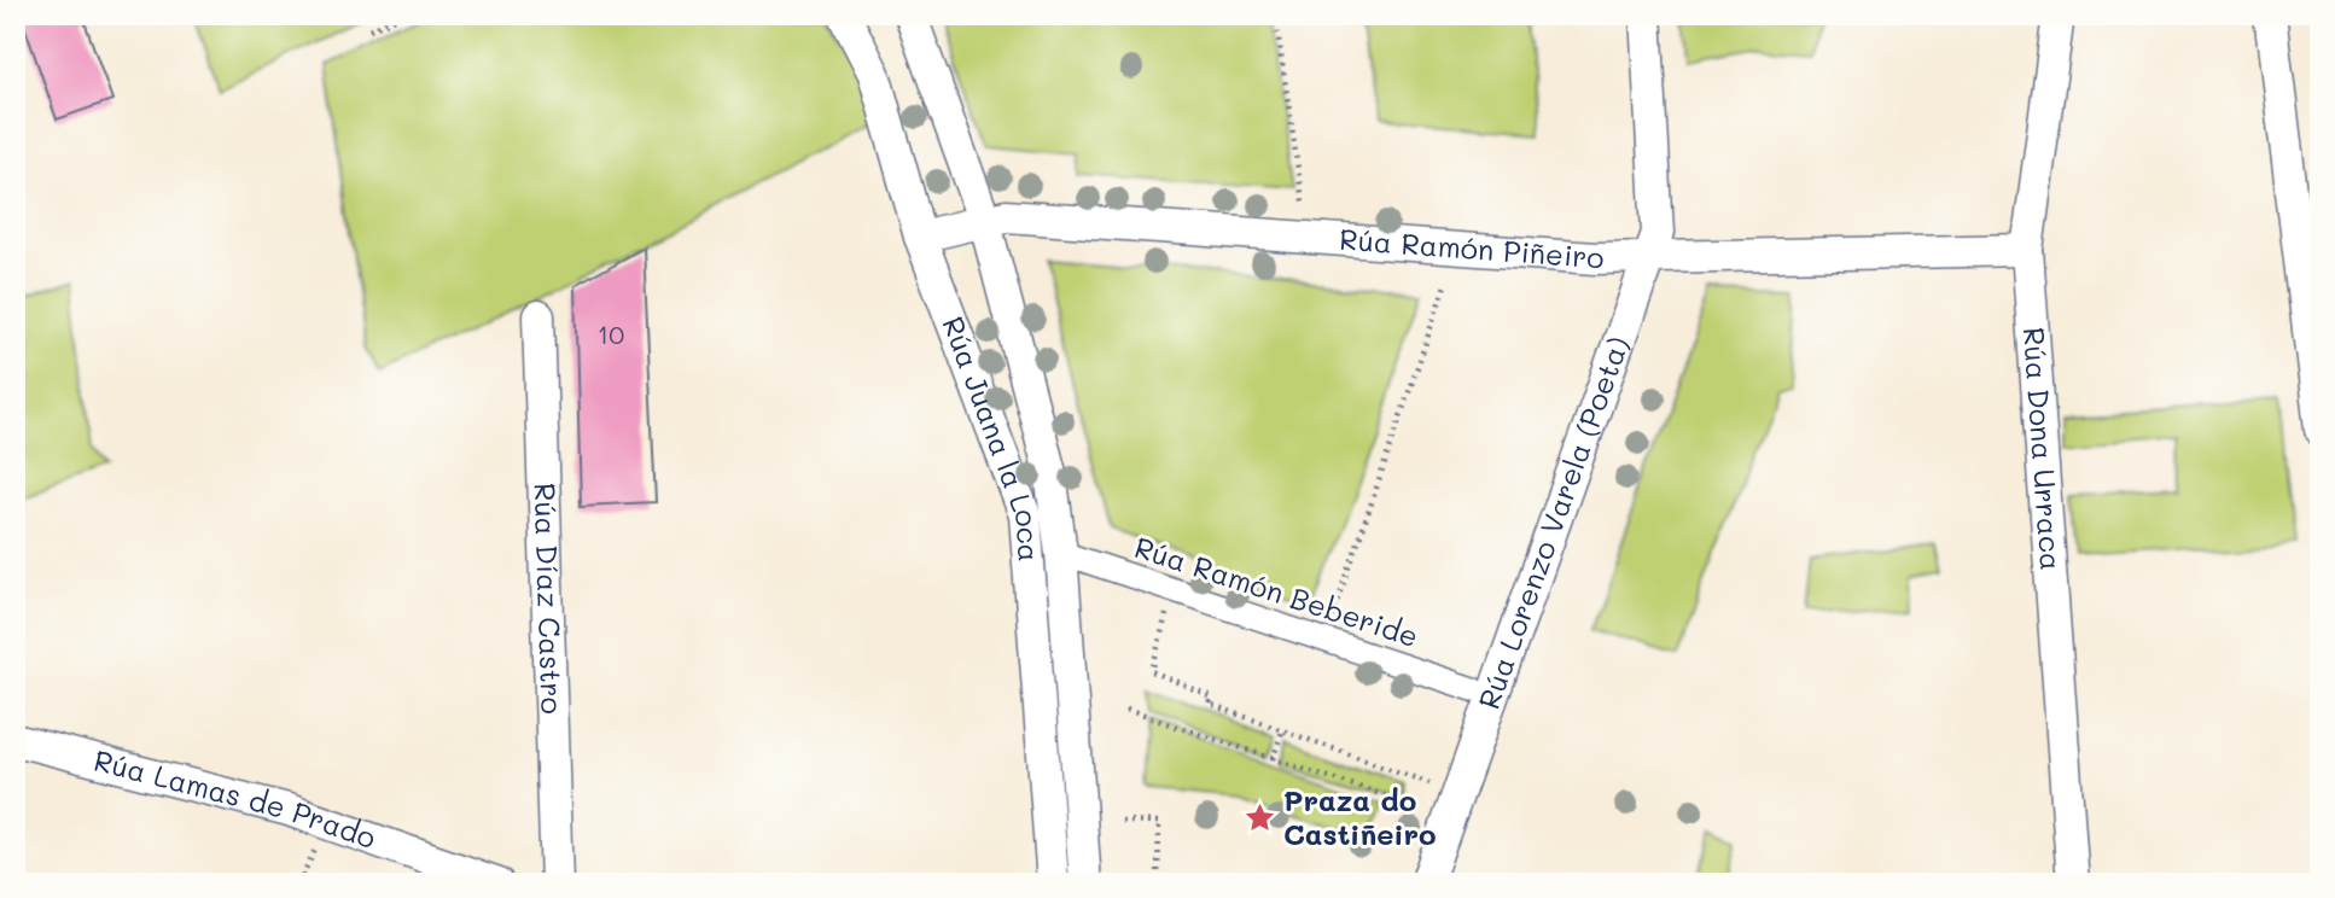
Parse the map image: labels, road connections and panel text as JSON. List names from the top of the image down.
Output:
{
  "streets": {
    "street": [
      "Rúa Ramón Piñeiro",
      "Rúa Juana la Loca",
      "Rúa Dona Urraca",
      "Rúa Lorenzo Varela (Poeta)",
      "Rúa Ramón Beberide",
      "Rúa Díaz Castro",
      "Rúa Lamas de Prado"
    ]
  },
  "crossings": [
    ["Rúa Ramón Piñeiro", "Rúa Juana la Loca"],
    ["Rúa Ramón Piñeiro", "Rúa Dona Urraca"],
    ["Rúa Ramón Piñeiro", "Rúa Lorenzo Varela (Poeta)"],
    ["Rúa Juana la Loca", "Rúa Ramón Beberide"]
  ],
  "places": {
    "place": ["Praza do Castiñeiro"]
  },
  "house_numbers": ["10"]
}
